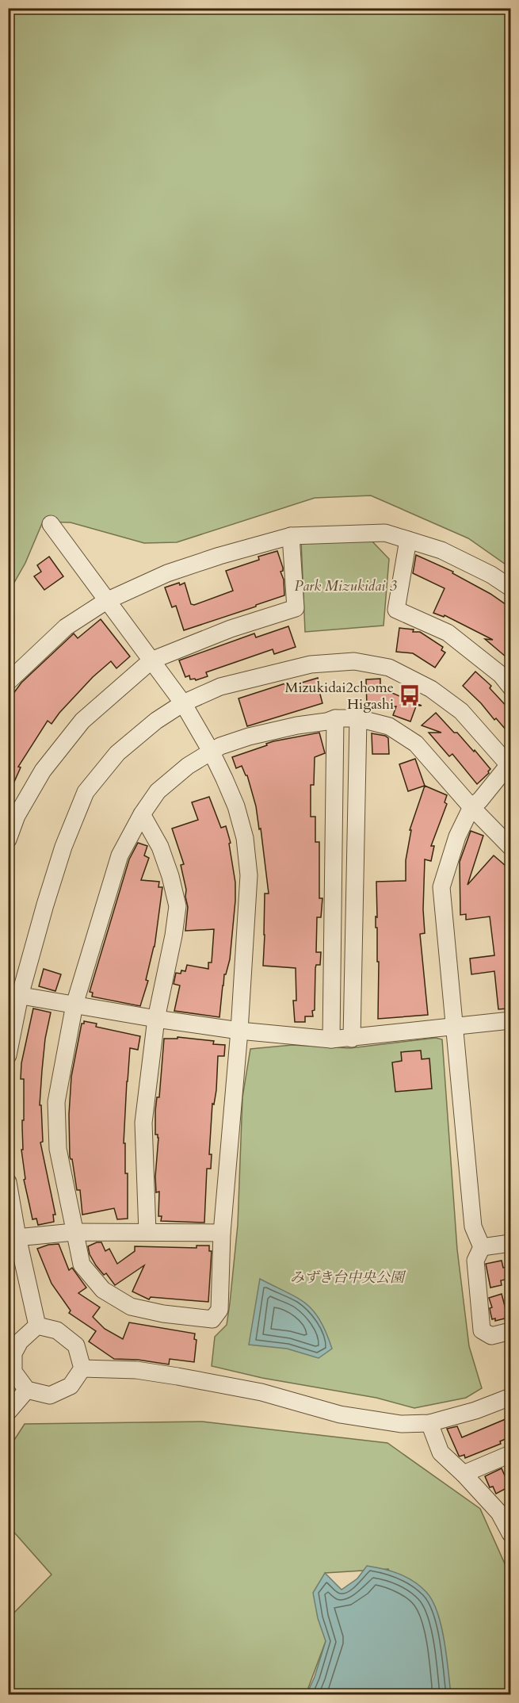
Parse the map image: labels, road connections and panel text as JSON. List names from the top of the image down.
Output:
{
  "parks": ["Park Mizukidai 3", "みずき台中央公園"],
  "places": {
    "bus stop": ["Mizukidai2chome Higashi"]
  }
}
